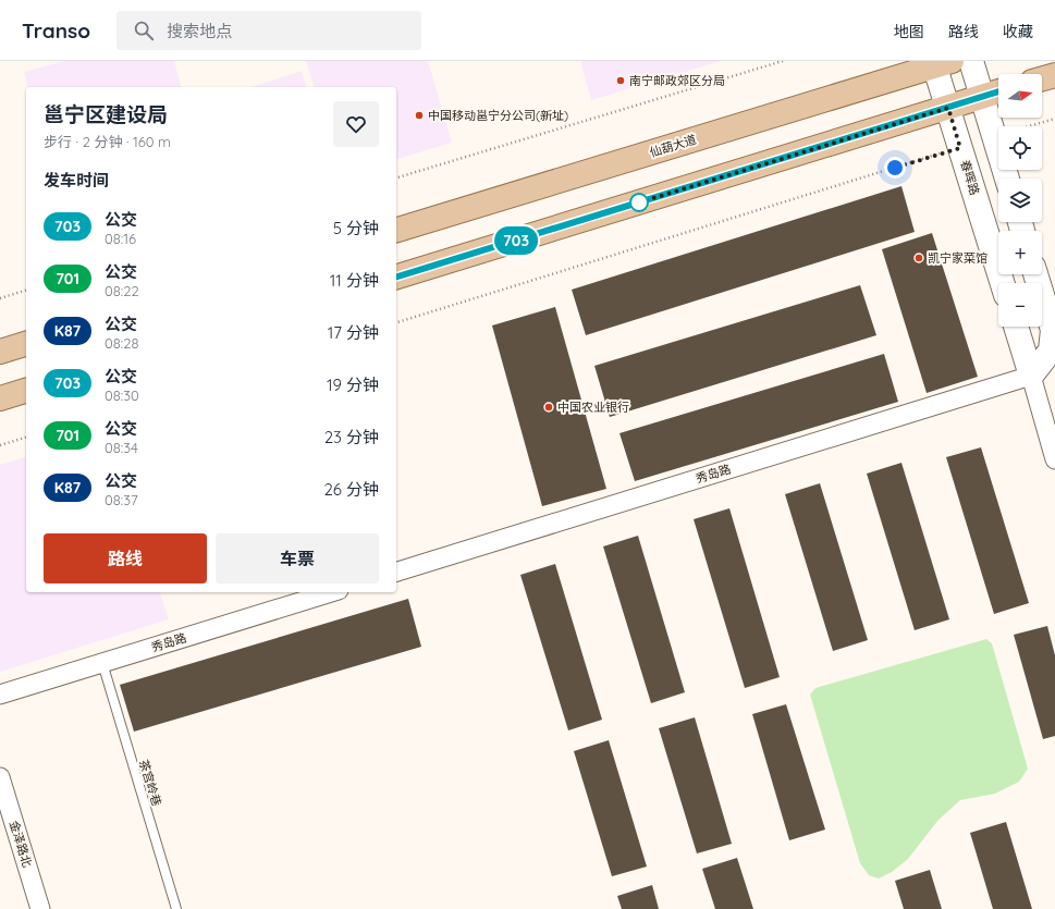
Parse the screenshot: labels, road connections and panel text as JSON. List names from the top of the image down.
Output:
{
  "streets": {
    "main road": ["仙葫大道"],
    "street": ["春晖路", "秀岛路", "金泽路北"],
    "lane": ["茶宫岭巷"]
  },
  "crossings": [
    ["仙葫大道", "春晖路"],
    ["秀岛路", "茶宫岭巷"]
  ],
  "places": [
    "南宁邮政郊区分局",
    "中国移动邕宁分公司(新址)",
    "凯宁家菜馆",
    "中国农业银行"
  ],
  "lines": ["bus line 703"],
  "north": "right",
  "page": {
    "header": "Transo",
    "search": "搜索地点",
    "nav": ["地图", "路线", "收藏"],
    "on_map": "703",
    "map_buttons": ["+", "−"],
    "heading": [
      ["邕宁区建设局", "步行 · 2 分钟 · 160 m"],
      "发车时间"
    ],
    "list": [
      {
        "mark": "703",
        "name": "公交",
        "note": "08:16",
        "value": "5 分钟"
      },
      {
        "mark": "701",
        "name": "公交",
        "note": "08:22",
        "value": "11 分钟"
      },
      {
        "mark": "K87",
        "name": "公交",
        "note": "08:28",
        "value": "17 分钟"
      },
      {
        "mark": "703",
        "name": "公交",
        "note": "08:30",
        "value": "19 分钟"
      },
      {
        "mark": "701",
        "name": "公交",
        "note": "08:34",
        "value": "23 分钟"
      },
      {
        "mark": "K87",
        "name": "公交",
        "note": "08:37",
        "value": "26 分钟"
      }
    ],
    "buttons": ["路线", "车票"]
  }
}
